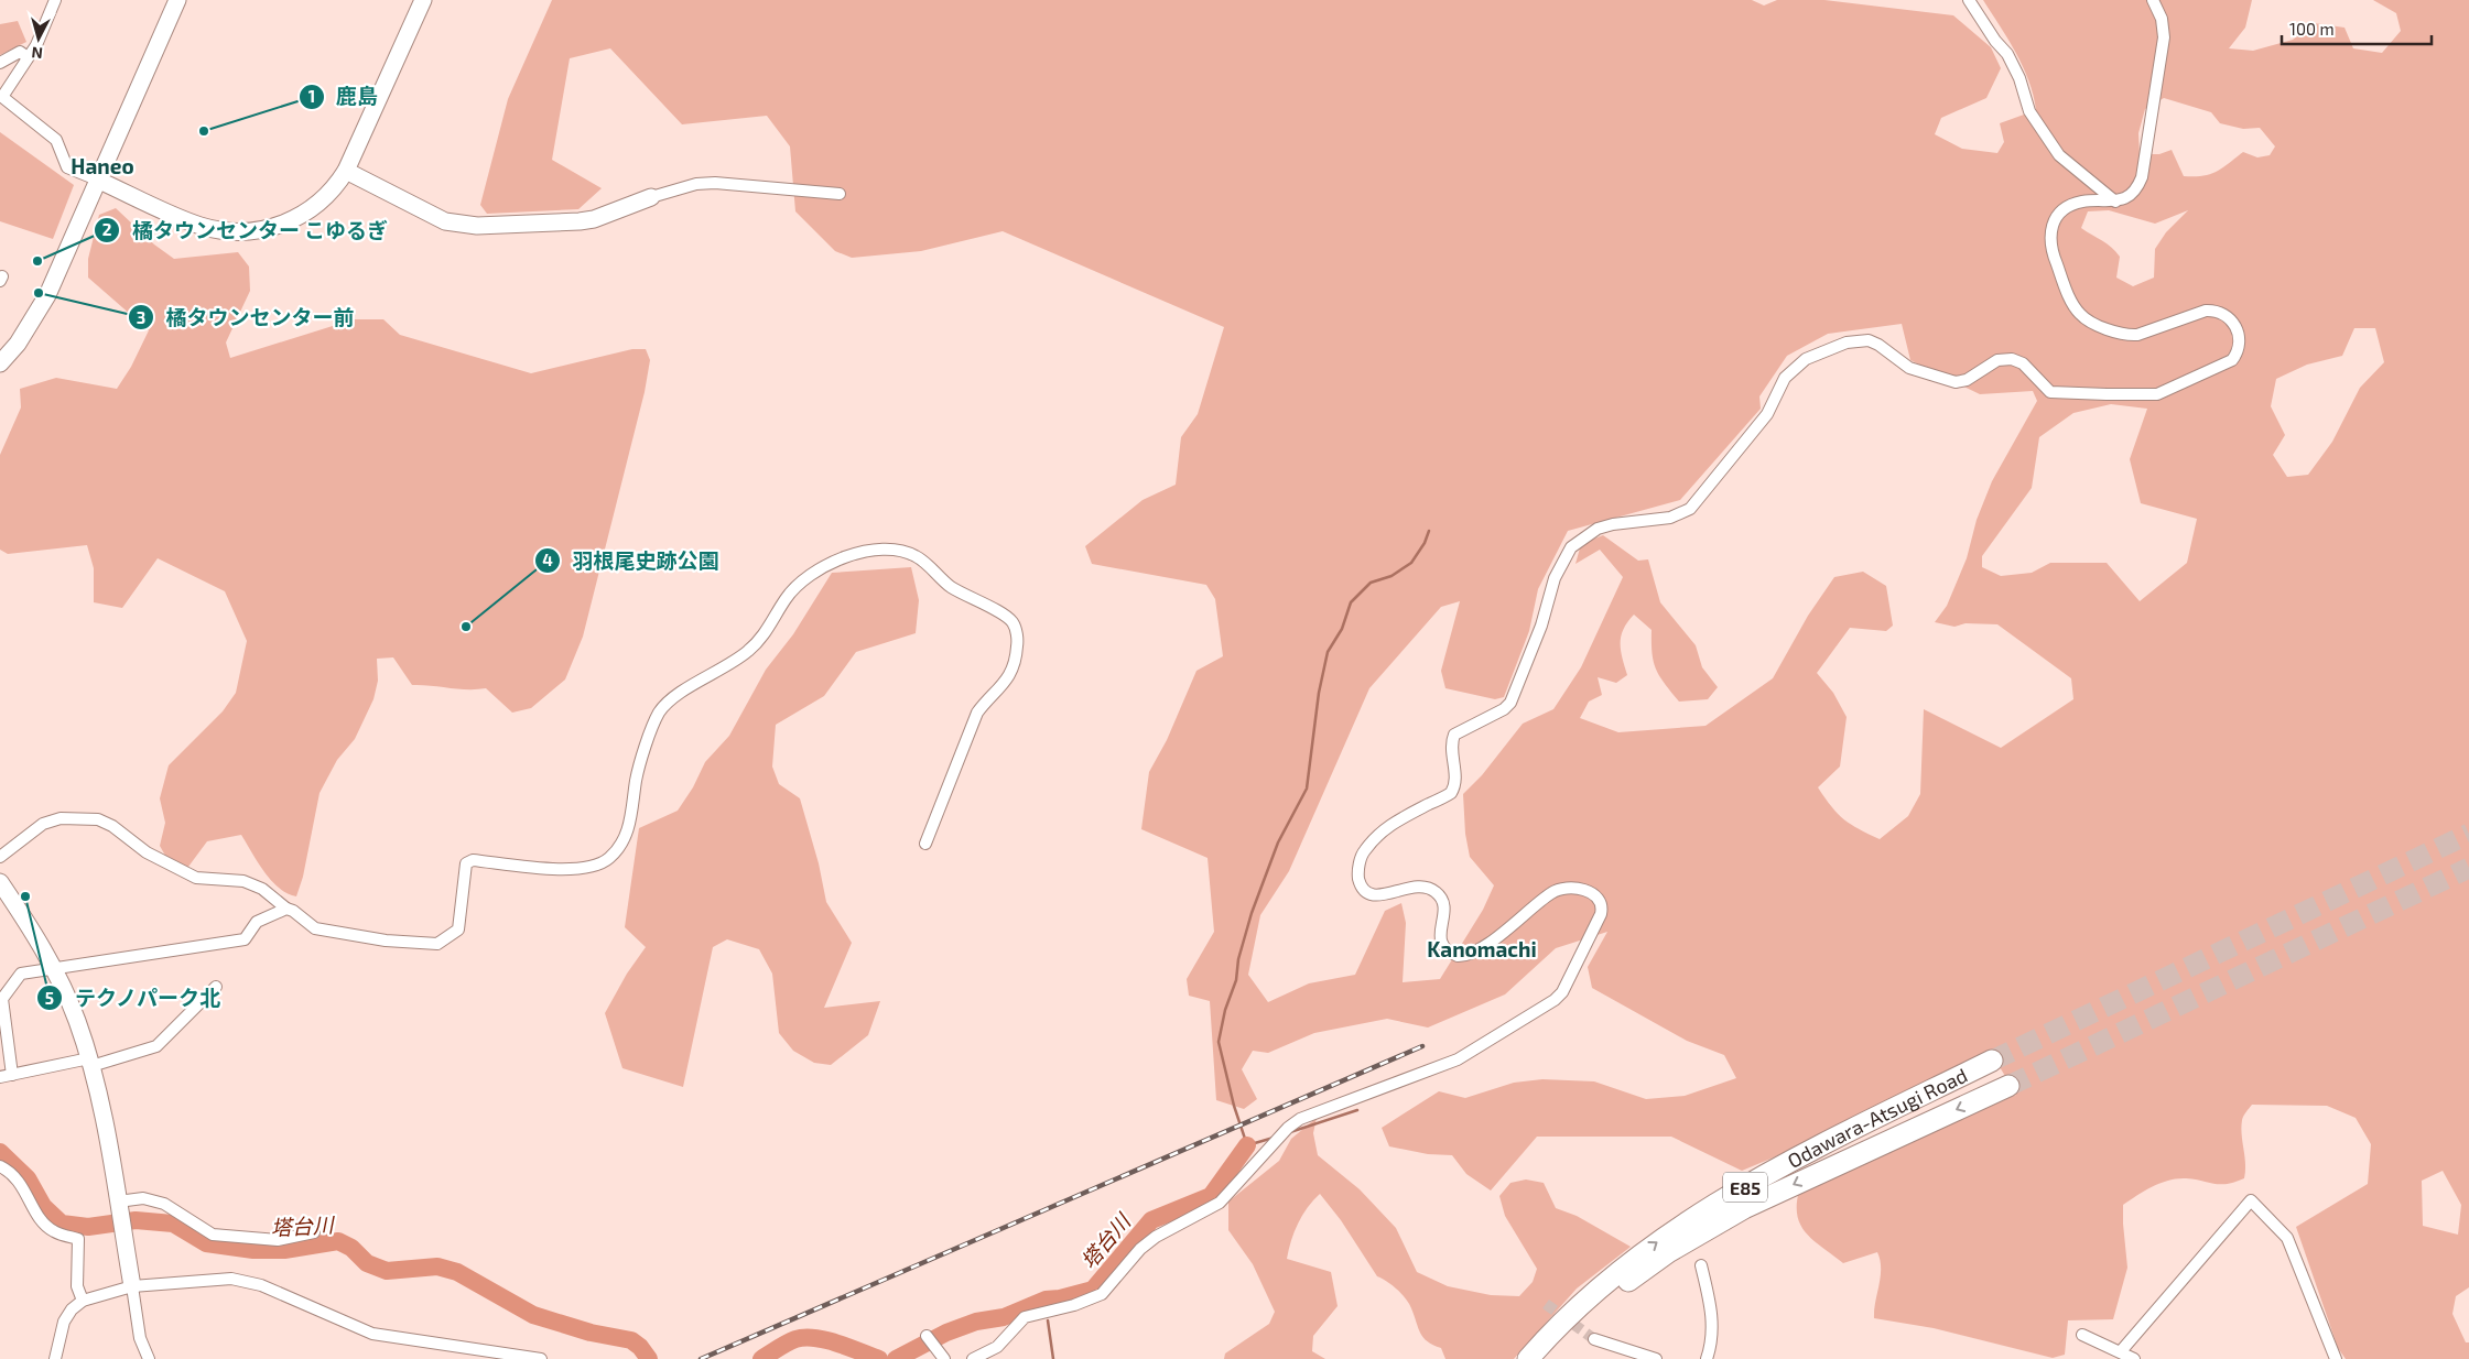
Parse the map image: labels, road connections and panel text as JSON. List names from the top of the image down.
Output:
{
  "streets": {
    "highway": ["Odawara-Atsugi Road", "E85"]
  },
  "districts": ["Haneo", "Kanomachi"],
  "water": ["塔台川"],
  "places": [
    "鹿島",
    "橘タウンセンター こゆるぎ",
    "橘タウンセンター前",
    "羽根尾史跡公園",
    "テクノパーク北"
  ],
  "scale_bar": "100 m",
  "north": "bottom"
}
